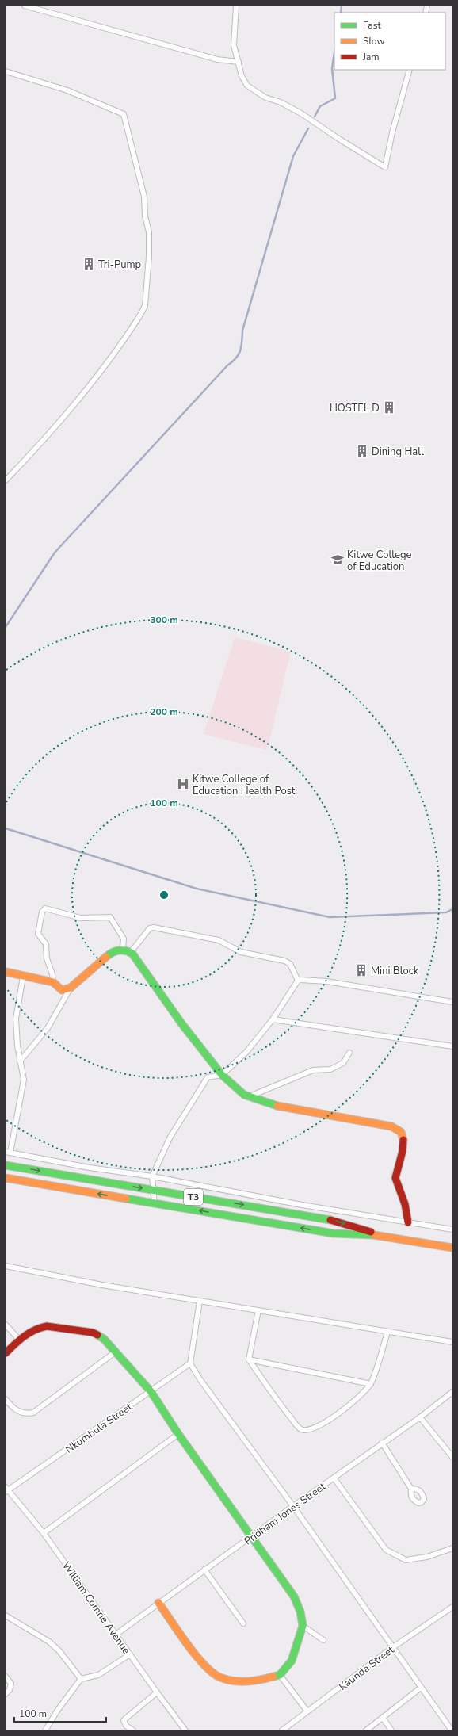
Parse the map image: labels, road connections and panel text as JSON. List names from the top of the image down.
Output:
{
  "streets": {
    "main road": ["T3"],
    "street": [
      "Nkumbula Street",
      "Pridham Jones Street",
      "William Comrie Avenue",
      "Kaunda Street"
    ]
  },
  "crossings": [
    ["Nkumbula Street", "William Comrie Avenue"],
    ["Pridham Jones Street", "William Comrie Avenue"]
  ],
  "places": {
    "building": [
      "Tri-Pump",
      "HOSTEL D",
      "Dining Hall",
      "Mini Block"
    ],
    "school or university": ["Kitwe College of Education"],
    "hospital": ["Kitwe College of Education Health Post"]
  },
  "legend": ["Fast", "Slow", "Jam"],
  "scale_bar": "100 m",
  "rings": ["300 m", "200 m", "100 m"]
}
